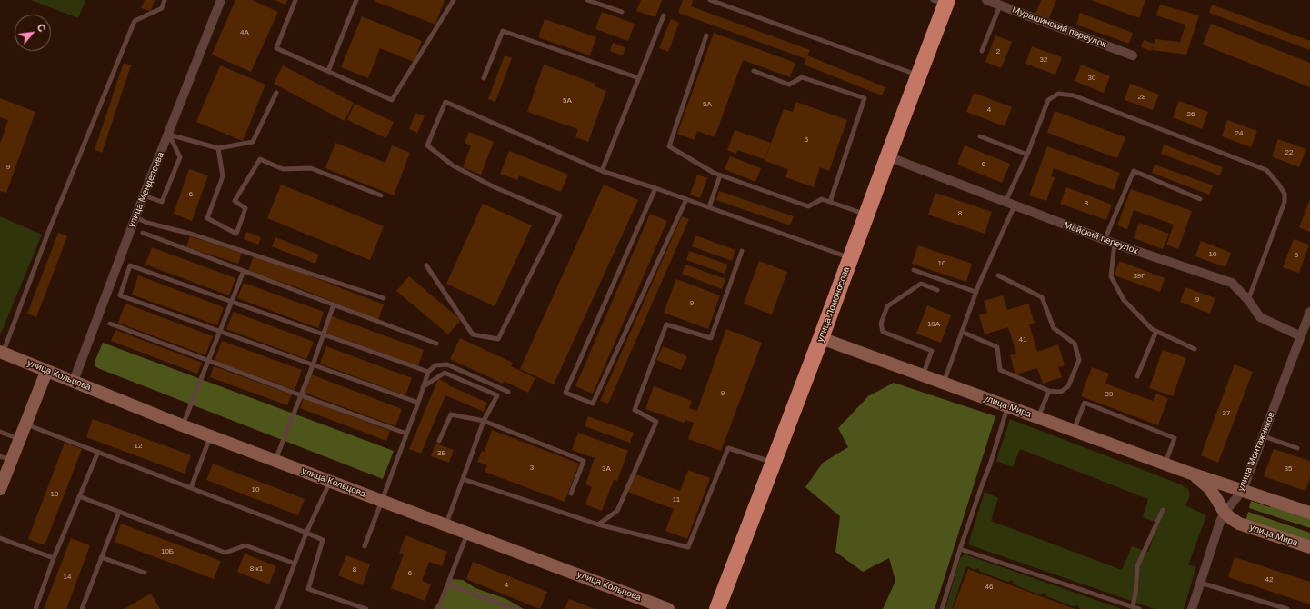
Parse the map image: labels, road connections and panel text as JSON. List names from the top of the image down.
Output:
{
  "streets": {
    "highway": ["улица Ломоносова"],
    "street": [
      "Мурашинский переулок",
      "улица Менделеева",
      "Майский переулок",
      "улица Кольцова",
      "улица Мира",
      "улица Монтажников"
    ]
  },
  "crossings": [
    ["улица Менделеева", "улица Кольцова"],
    ["Майский переулок", "улица Ломоносова"],
    ["Майский переулок", "улица Монтажников"],
    ["улица Ломоносова", "улица Мира"],
    ["улица Мира", "улица Монтажников"]
  ],
  "house_numbers": [
    "4А",
    "2",
    "32",
    "30",
    "28",
    "5А",
    "5А",
    "4",
    "26",
    "24",
    "5",
    "22",
    "6",
    "9",
    "6",
    "8",
    "8",
    "10",
    "5",
    "10",
    "39Г",
    "9",
    "9",
    "10А",
    "41",
    "9",
    "39",
    "37",
    "12",
    "3В",
    "3",
    "3А",
    "35",
    "10",
    "10",
    "11",
    "10Б",
    "8 к1",
    "8",
    "6",
    "14",
    "42",
    "4",
    "46"
  ],
  "north": "top right"
}
